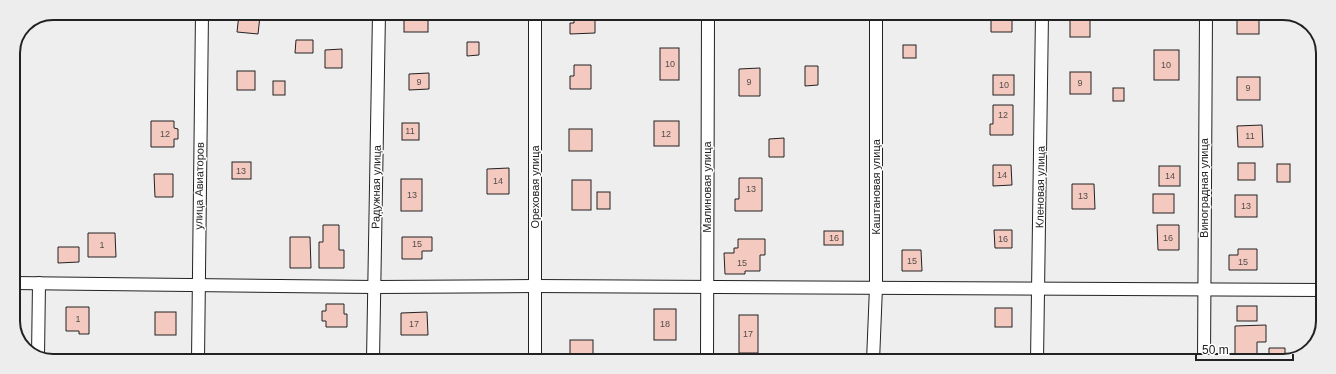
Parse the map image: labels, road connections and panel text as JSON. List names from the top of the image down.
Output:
{
  "streets": {
    "street": [
      "улица Авиаторов",
      "Радужная улица",
      "Ореховая улица",
      "Малиновая улица",
      "Каштановая улица",
      "Кленовая улица",
      "Виноградная улица"
    ]
  },
  "house_numbers": [
    "10",
    "10",
    "9",
    "9",
    "9",
    "10",
    "9",
    "12",
    "11",
    "12",
    "12",
    "11",
    "13",
    "14",
    "14",
    "14",
    "13",
    "13",
    "13",
    "13",
    "16",
    "16",
    "16",
    "15",
    "1",
    "15",
    "15",
    "15",
    "1",
    "17",
    "18",
    "17"
  ],
  "scale_bar": "50 m"
}
